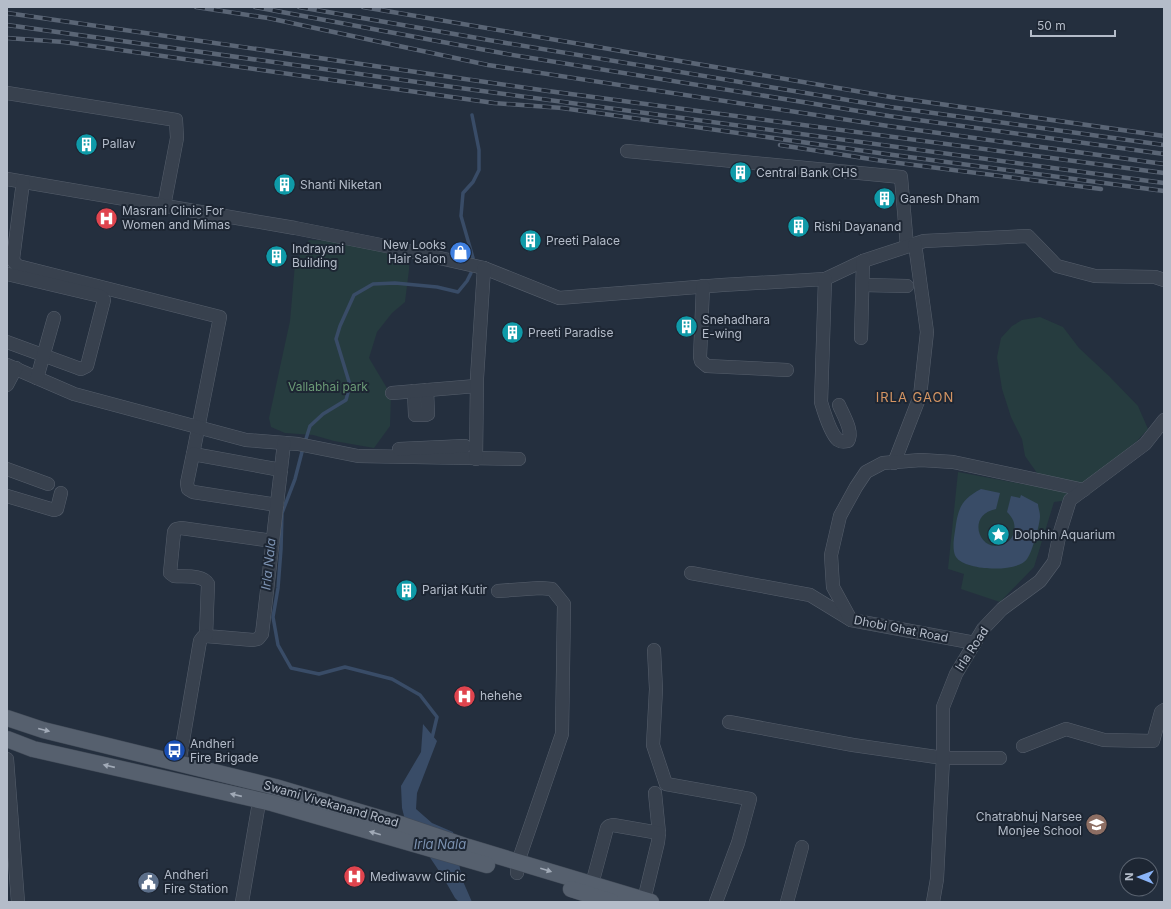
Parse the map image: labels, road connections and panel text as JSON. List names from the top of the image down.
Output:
{
  "streets": {
    "main road": ["Swami Vivekanand Road"],
    "street": ["Dhobi Ghat Road", "Irla Road"]
  },
  "crossings": [
    ["Dhobi Ghat Road", "Irla Road"]
  ],
  "districts": ["IRLA GAON"],
  "water": ["Irla Nala"],
  "parks": ["Vallabhai park"],
  "places": {
    "building": [
      "Pallav",
      "Central Bank CHS",
      "Shanti Niketan",
      "Ganesh Dham",
      "Rishi Dayanand",
      "Preeti Palace",
      "Indrayani Building",
      "Snehadhara E-wing",
      "Preeti Paradise",
      "Parijat Kutir"
    ],
    "hospital": ["Masrani Clinic For Women and Mimas", "hehehe", "Mediwavw Clinic"],
    "shop": ["New Looks Hair Salon"],
    "place": ["Dolphin Aquarium"],
    "bus stop": ["Andheri Fire Brigade"],
    "school or university": ["Chatrabhuj Narsee Monjee School"],
    "public building": ["Andheri Fire Station"]
  },
  "scale_bar": "50 m",
  "north": "left"
}
